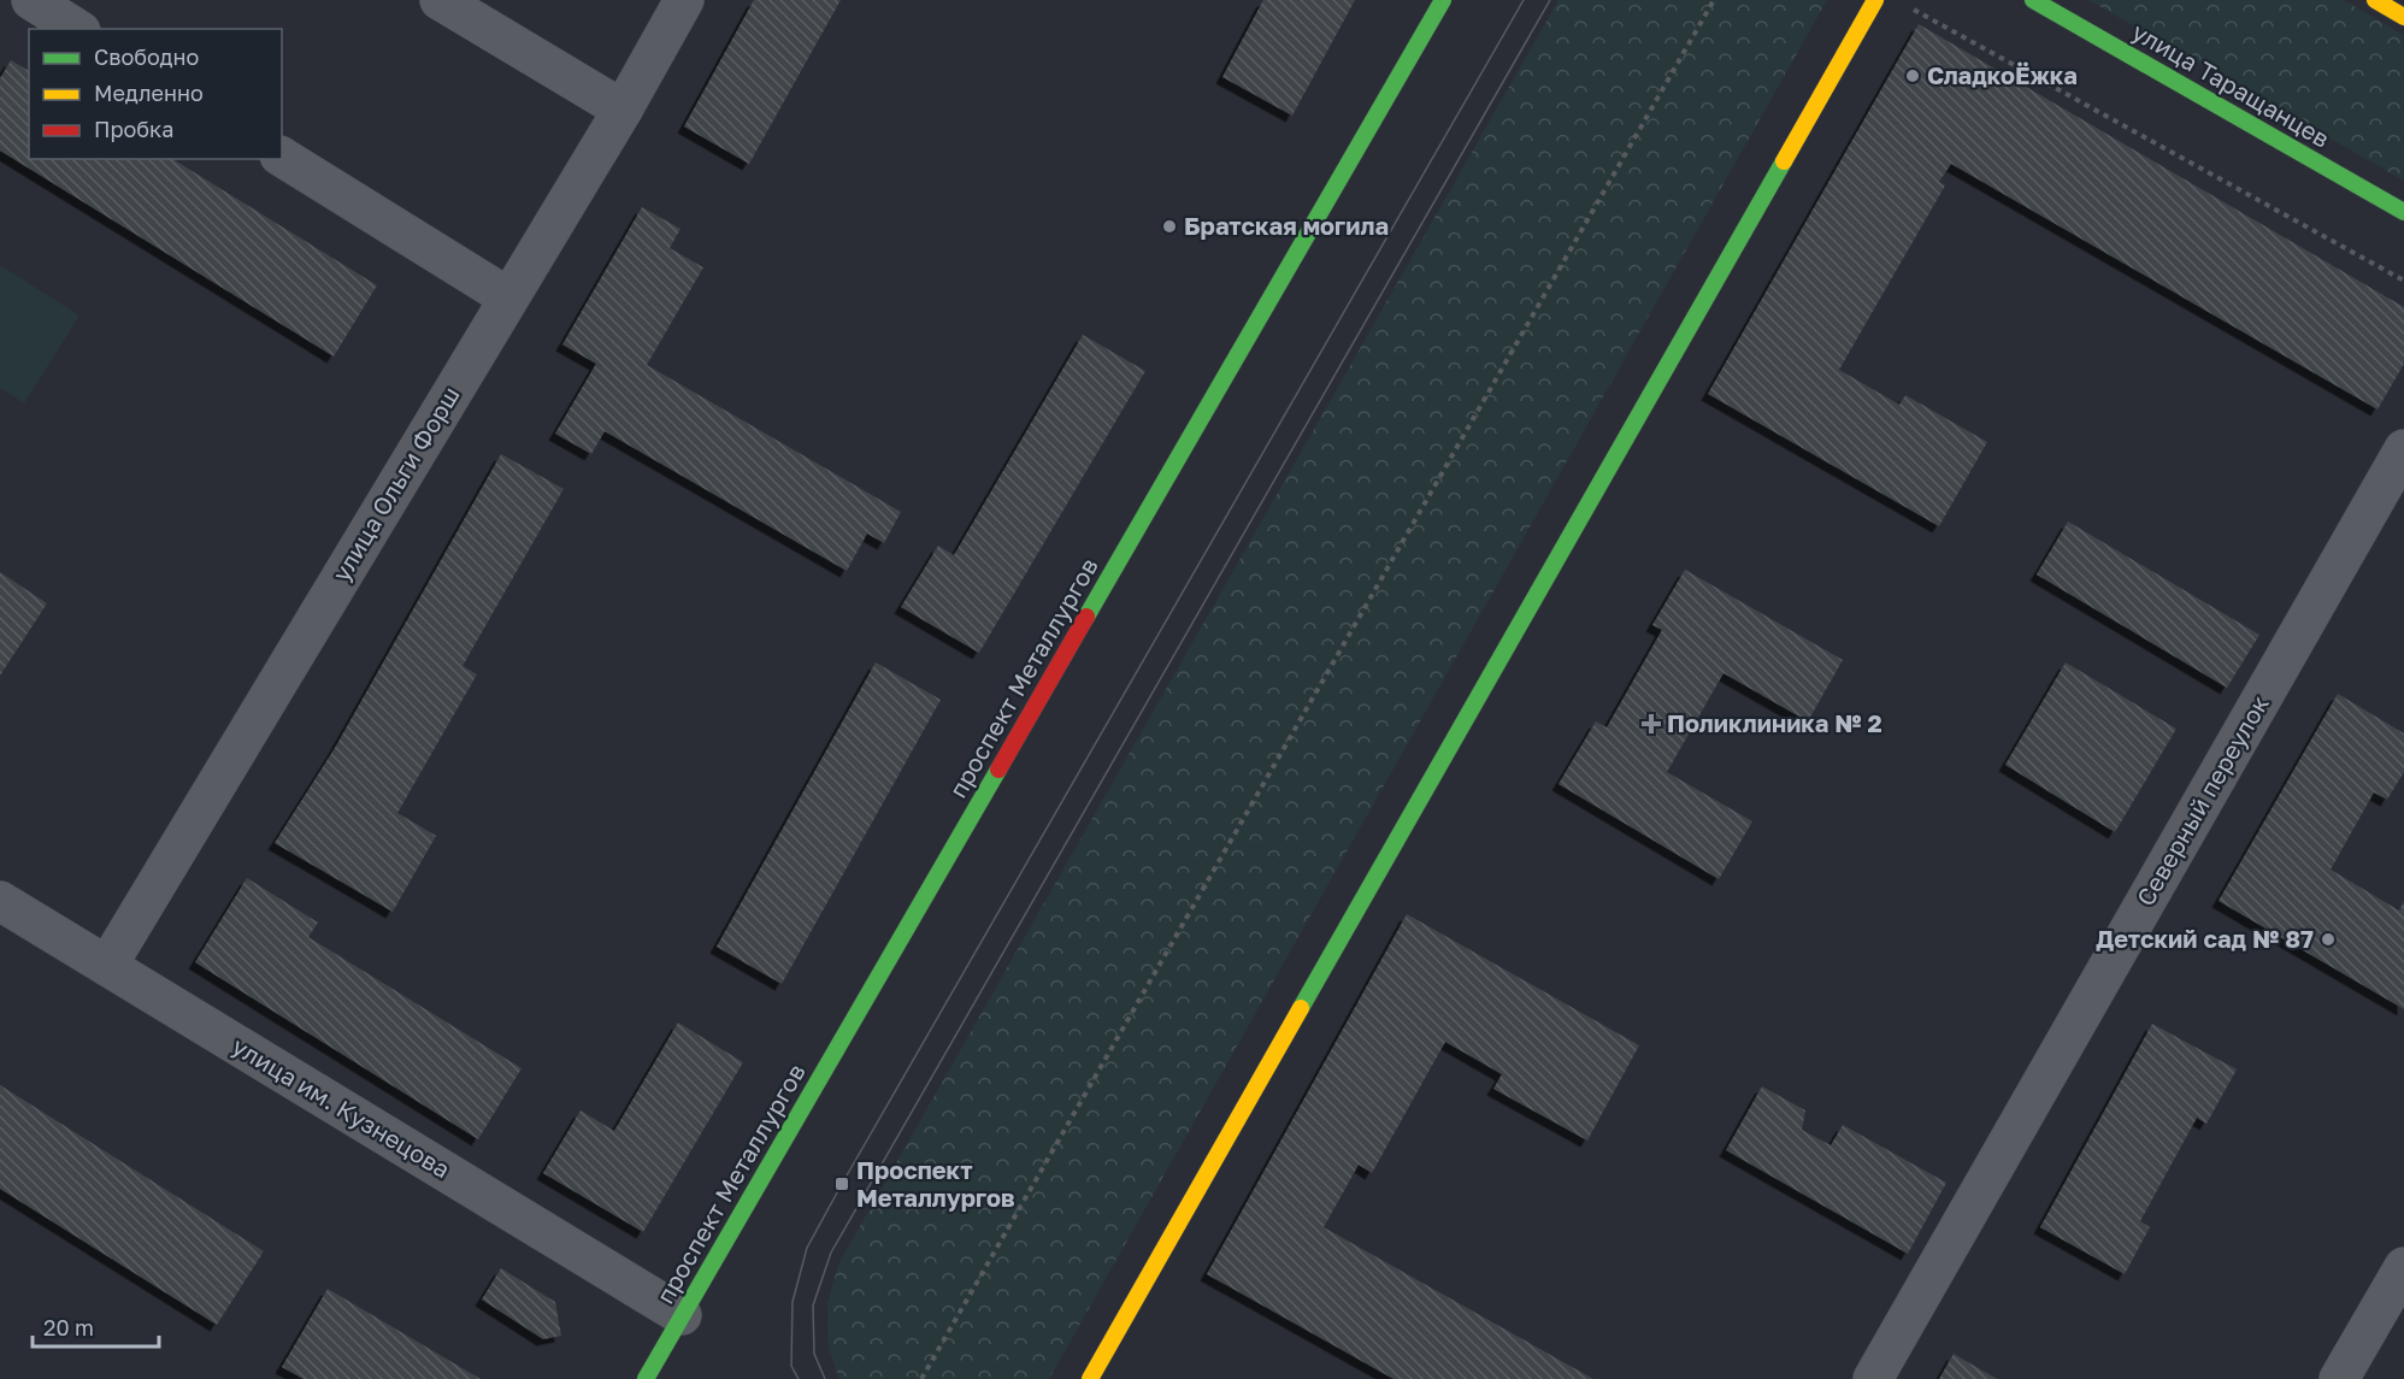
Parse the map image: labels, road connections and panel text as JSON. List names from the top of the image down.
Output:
{
  "streets": {
    "street": [
      "улица Таращанцев",
      "улица Ольги Форш",
      "проспект Металлургов",
      "Северный переулок",
      "улица им. Кузнецова"
    ]
  },
  "crossings": [
    ["улица Ольги Форш", "улица им. Кузнецова"],
    ["проспект Металлургов", "улица им. Кузнецова"]
  ],
  "places": {
    "other": ["СладкоЁжка", "Братская могила", "Детский сад № 87"],
    "health": ["Поликлиника № 2"],
    "transit": ["Проспект Металлургов"]
  },
  "legend": ["Свободно", "Медленно", "Пробка"],
  "scale_bar": "20 m"
}
